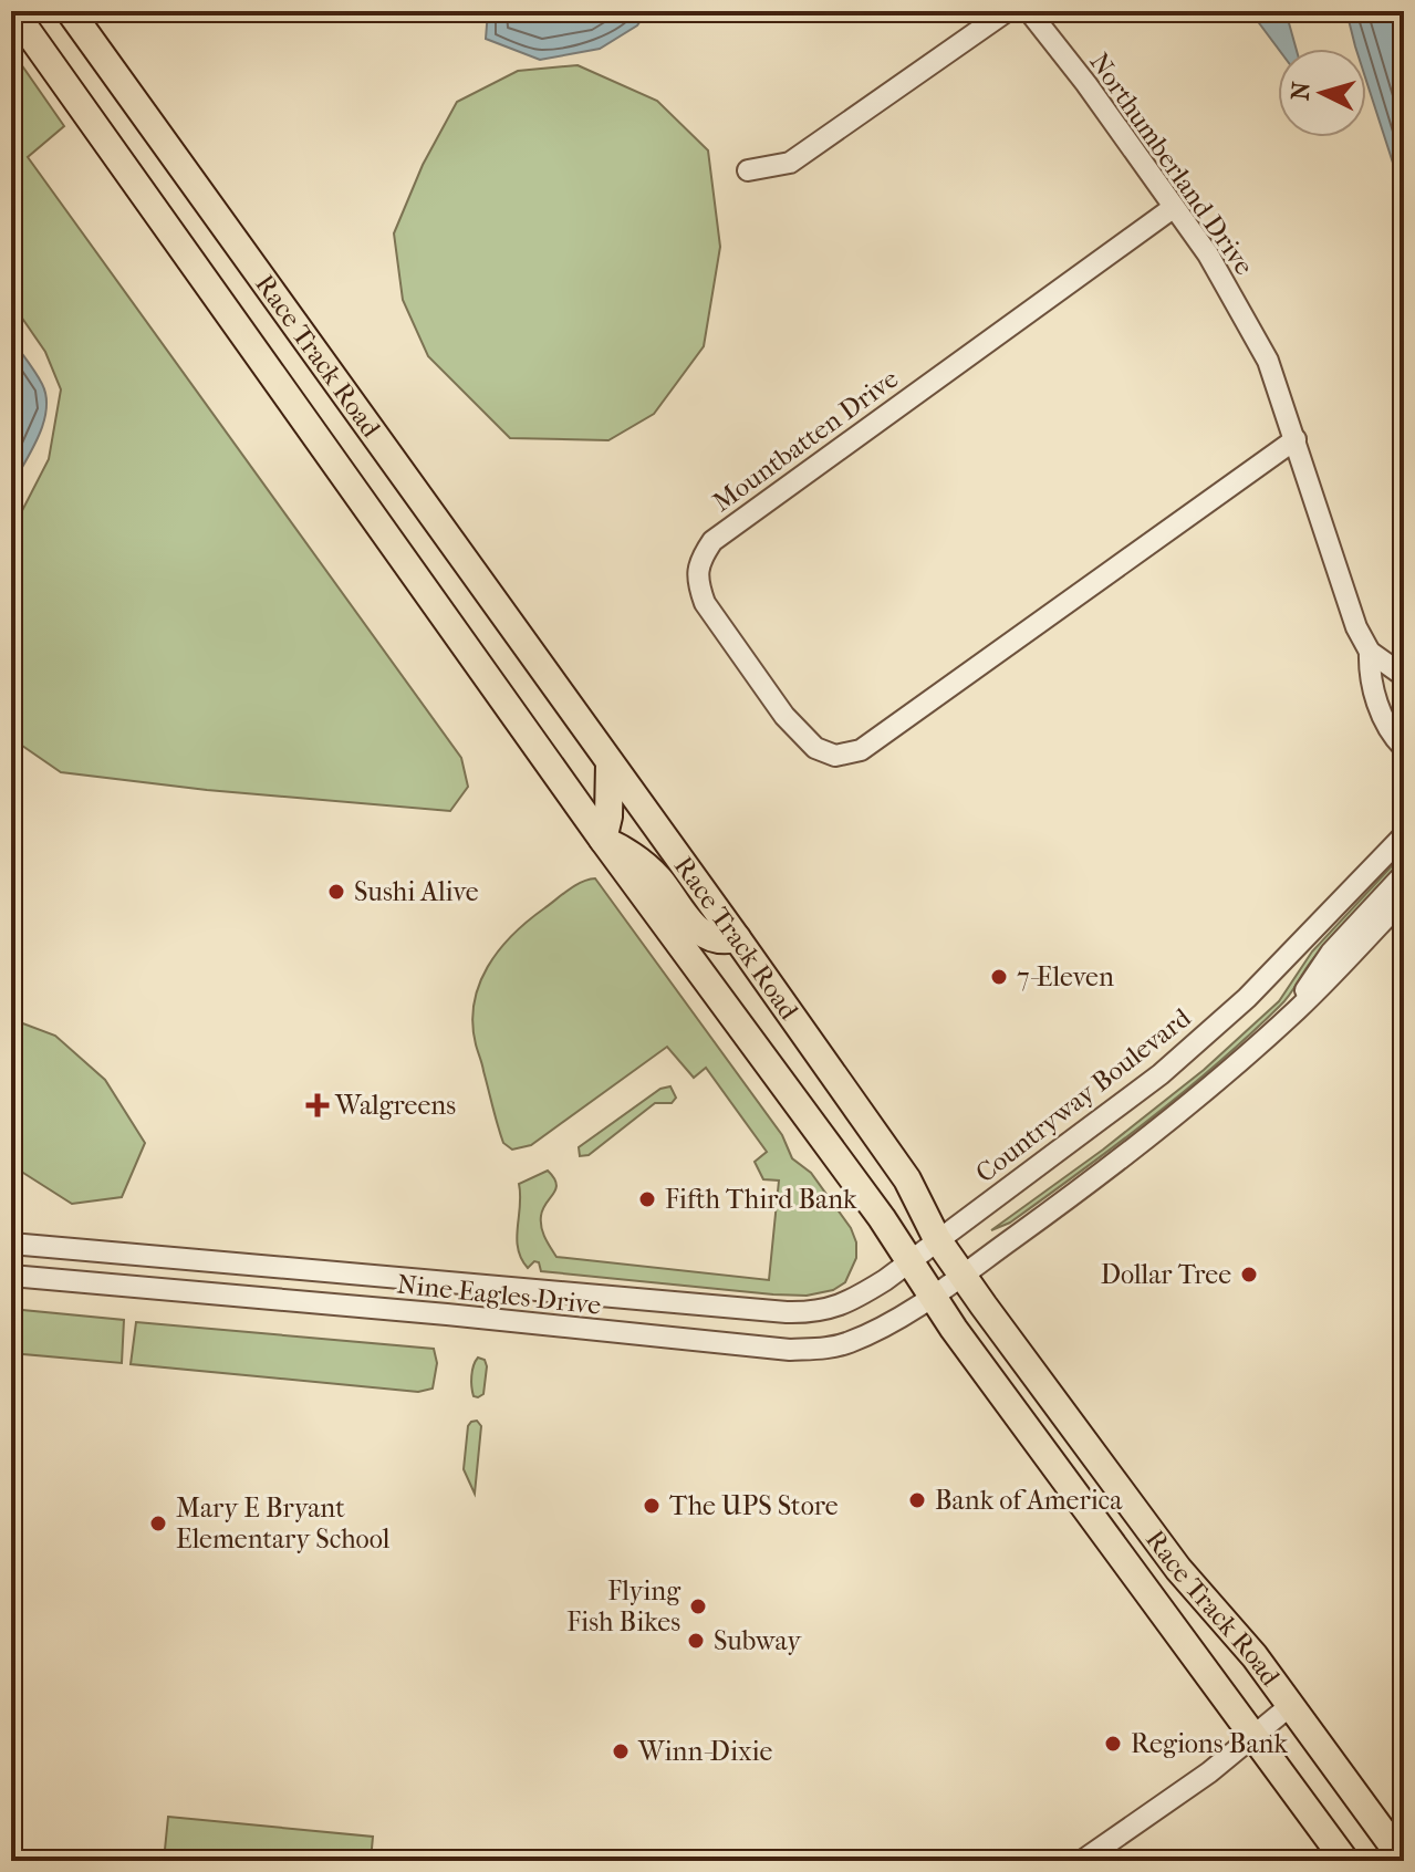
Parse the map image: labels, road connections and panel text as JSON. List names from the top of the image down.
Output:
{
  "streets": {
    "main road": ["Race Track Road"],
    "street": [
      "Northumberland Drive",
      "Mountbatten Drive",
      "Countryway Boulevard",
      "Nine Eagles Drive"
    ]
  },
  "crossings": [
    ["Northumberland Drive", "Mountbatten Drive"],
    ["Race Track Road", "Countryway Boulevard"],
    ["Race Track Road", "Nine Eagles Drive"],
    ["Countryway Boulevard", "Nine Eagles Drive"]
  ],
  "places": {
    "other": [
      "Sushi Alive",
      "7-Eleven",
      "Fifth Third Bank",
      "Dollar Tree",
      "Bank of America",
      "The UPS Store",
      "Mary E Bryant Elementary School",
      "Flying Fish Bikes",
      "Subway",
      "Regions Bank",
      "Winn-Dixie"
    ],
    "health": ["Walgreens"]
  },
  "north": "left"
}
